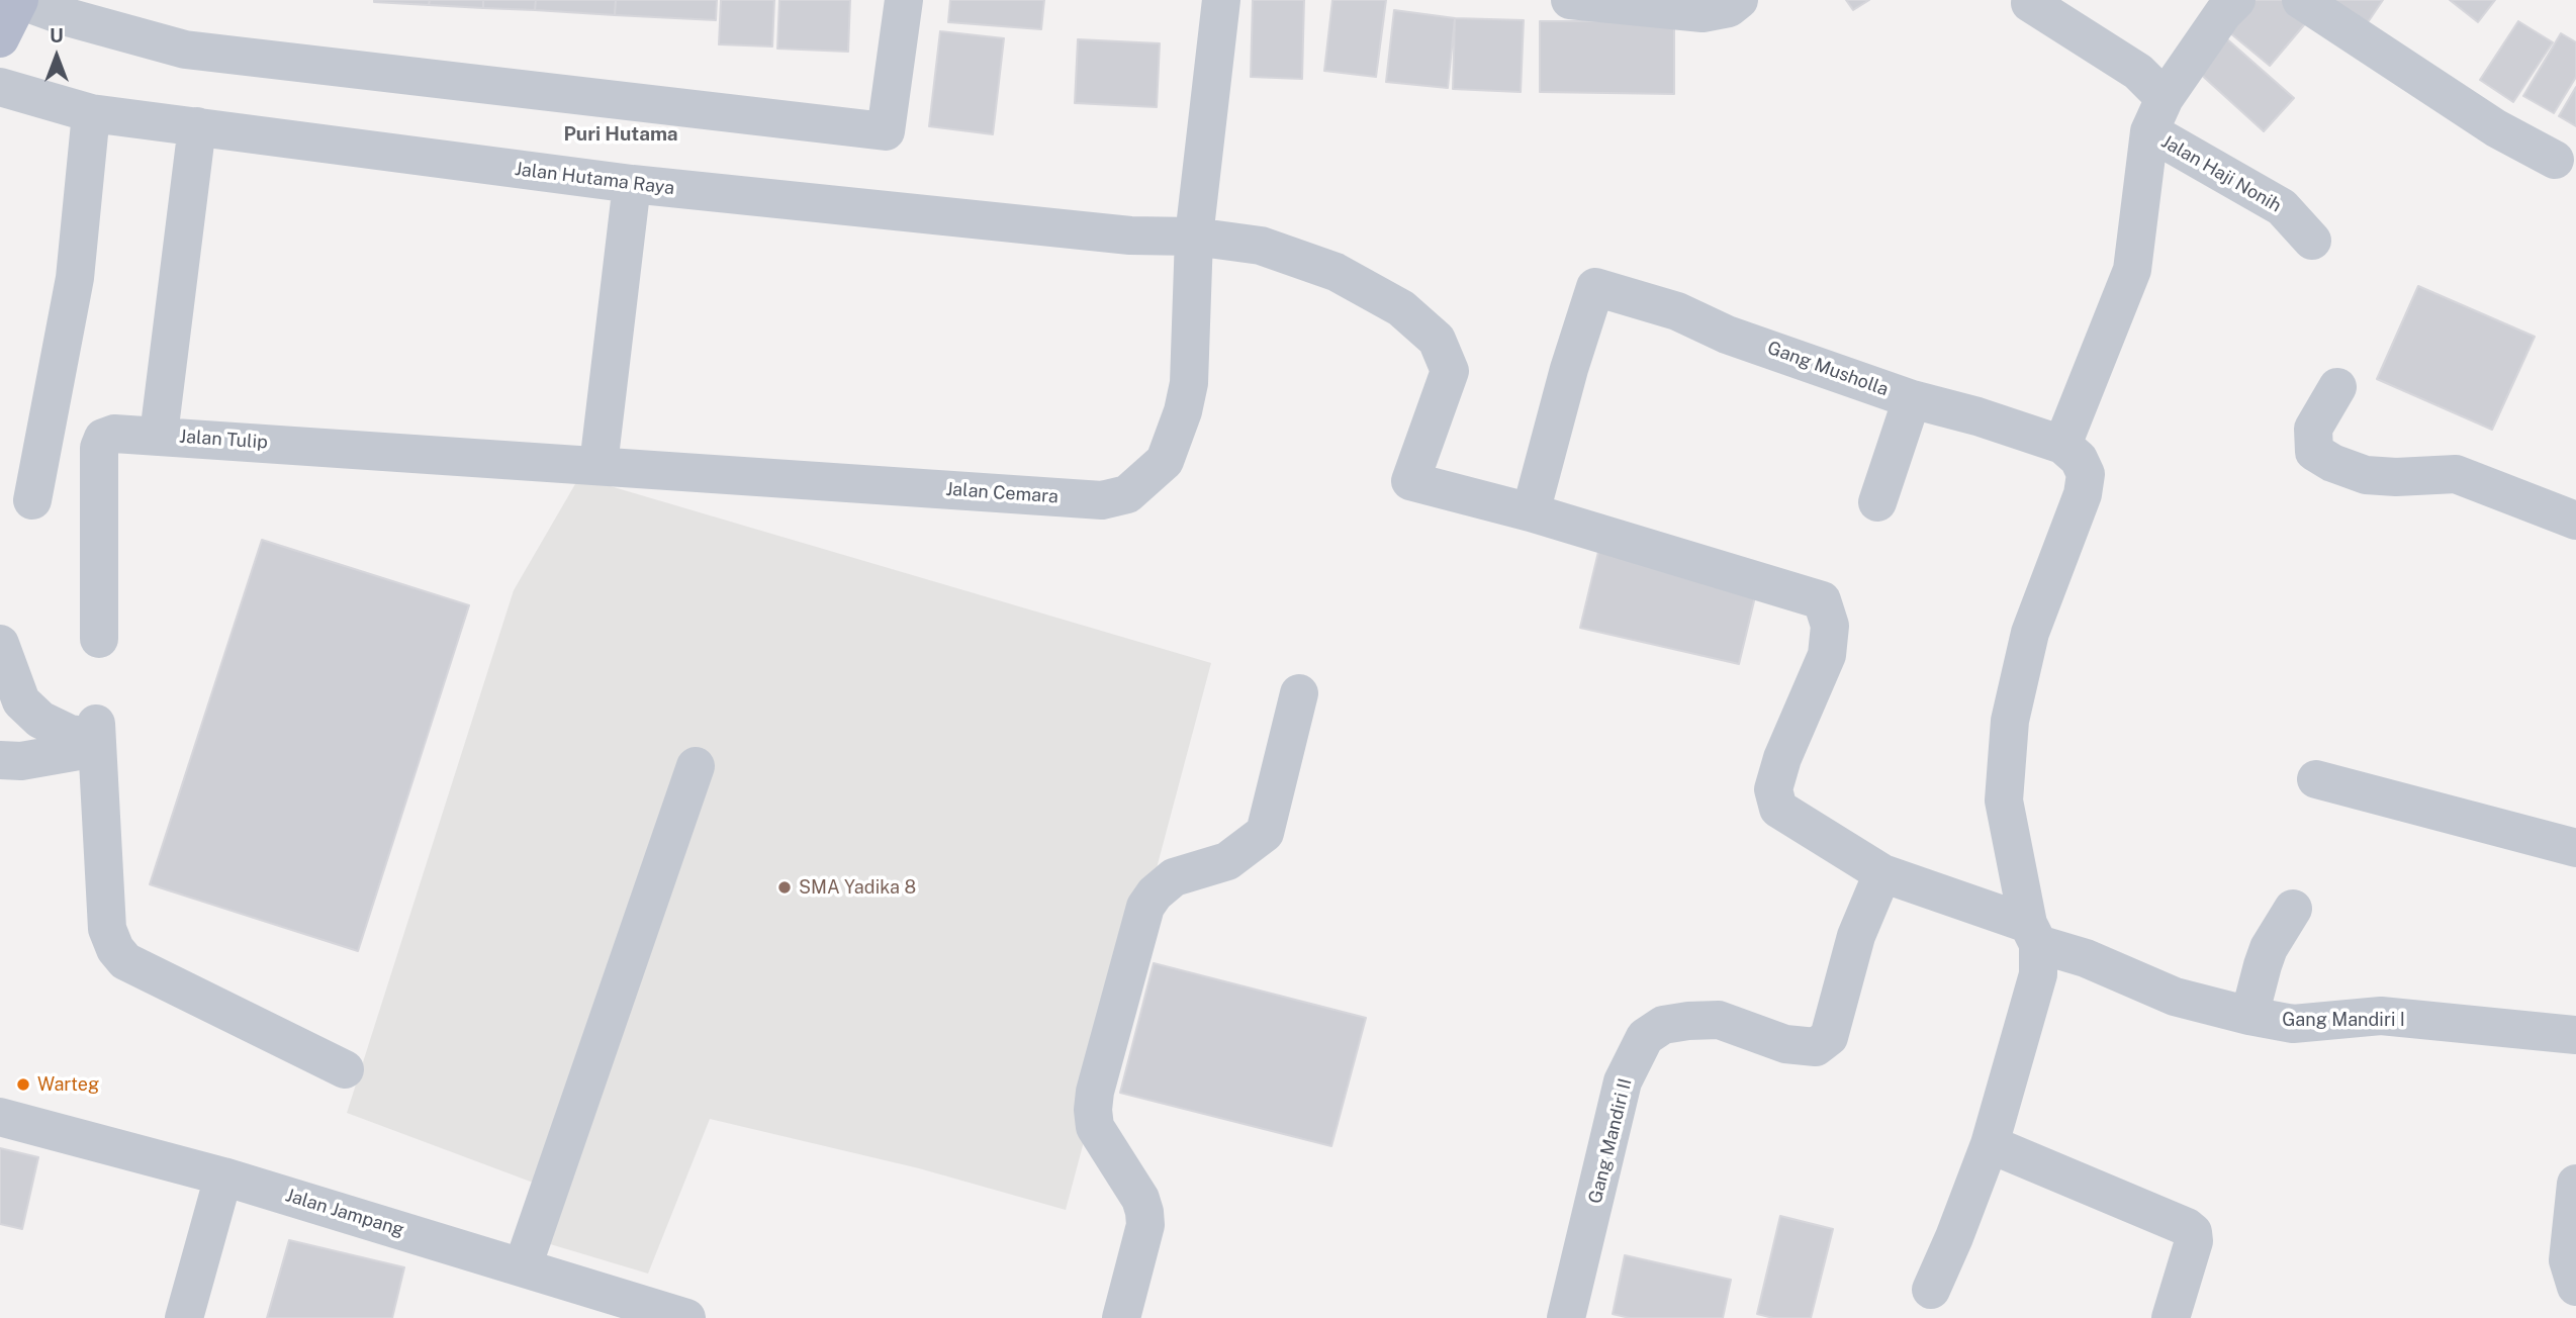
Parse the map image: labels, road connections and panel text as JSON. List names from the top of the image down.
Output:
{
  "streets": {
    "street": [
      "Jalan Haji Nonih",
      "Jalan Hutama Raya",
      "Gang Musholla",
      "Jalan Tulip",
      "Jalan Cemara",
      "Gang Mandiri I",
      "Gang Mandiri II",
      "Jalan Jampang"
    ]
  },
  "crossings": [
    ["Jalan Hutama Raya", "Gang Musholla"],
    ["Jalan Hutama Raya", "Jalan Tulip"],
    ["Jalan Hutama Raya", "Jalan Cemara"],
    ["Jalan Hutama Raya", "Gang Mandiri I"],
    ["Gang Musholla", "Gang Mandiri I"],
    ["Jalan Tulip", "Jalan Cemara"],
    ["Gang Mandiri I", "Gang Mandiri II"]
  ],
  "districts": ["Puri Hutama"],
  "places": ["SMA Yadika 8", "Warteg"],
  "north": "top"
}
